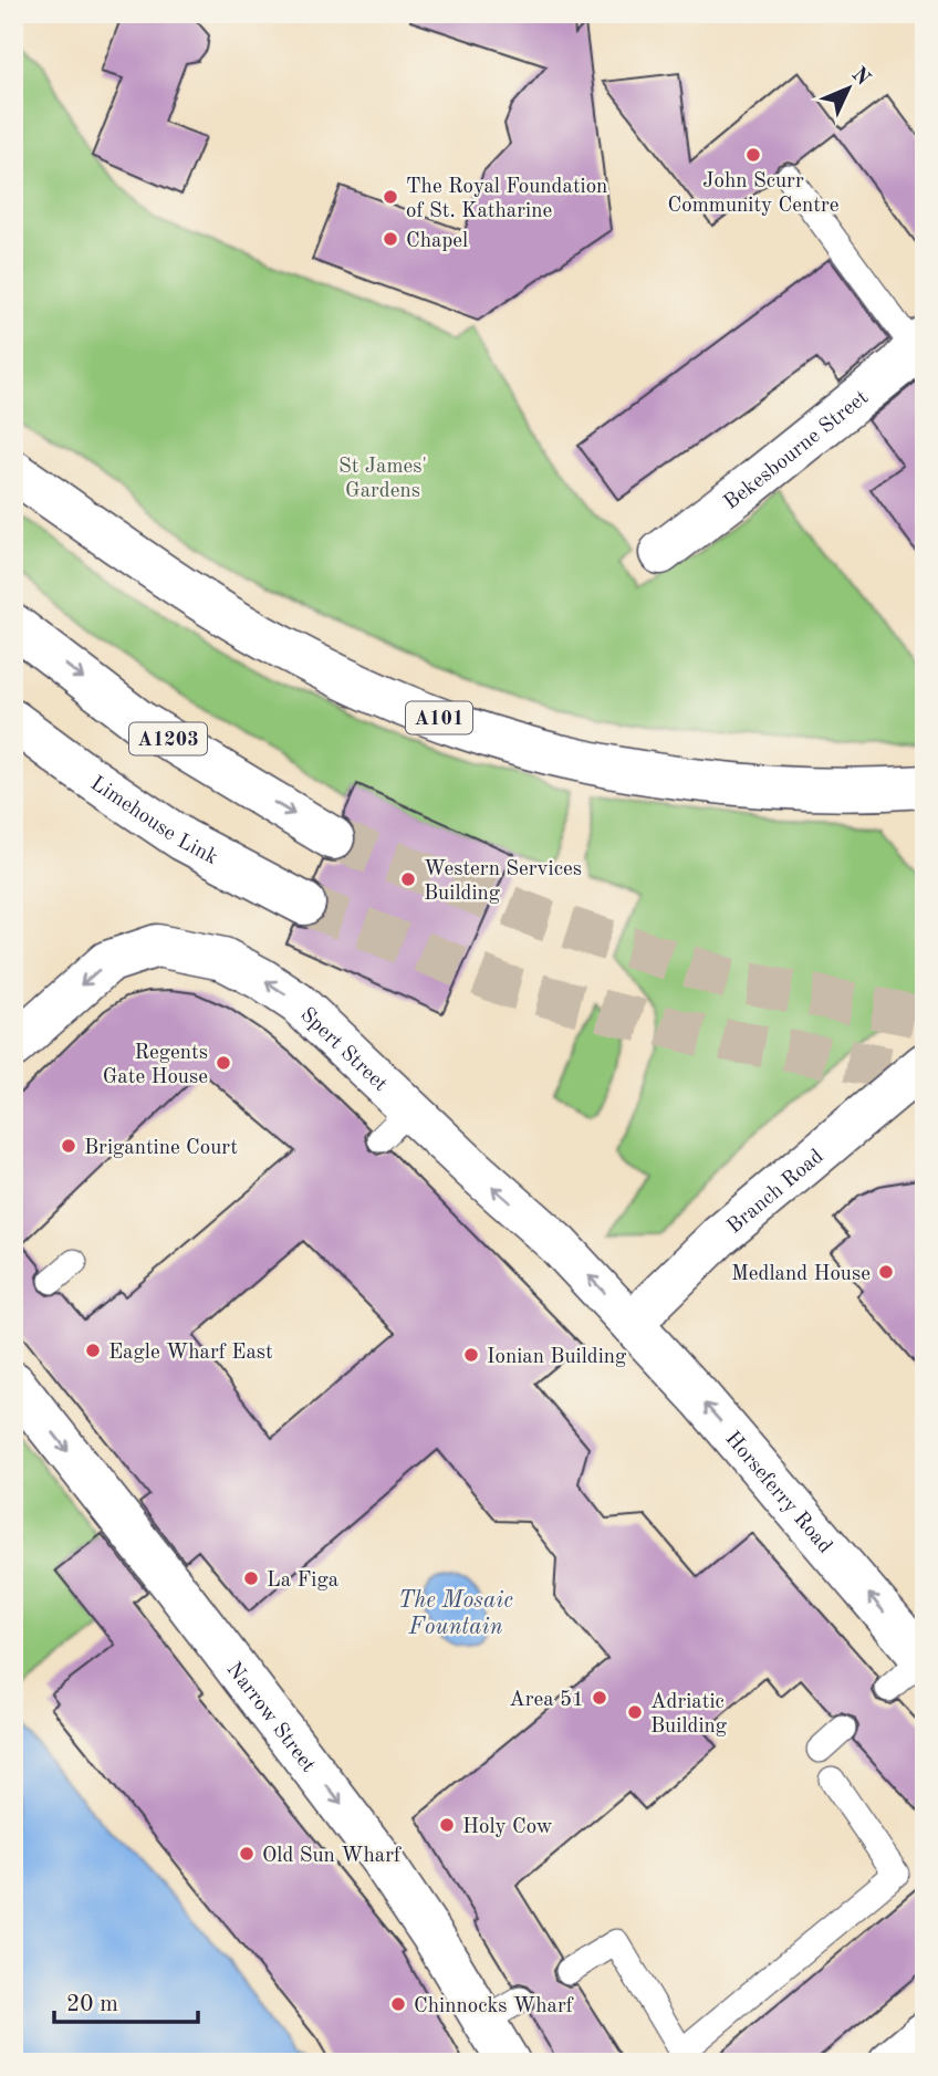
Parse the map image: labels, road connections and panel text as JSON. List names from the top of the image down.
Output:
{
  "streets": {
    "main road": [
      "Bekesbourne Street",
      "A101",
      "A1203",
      "Limehouse Link",
      "Spert Street",
      "Branch Road",
      "Horseferry Road",
      "Narrow Street"
    ]
  },
  "crossings": [
    ["Spert Street", "Branch Road"],
    ["Spert Street", "Horseferry Road"],
    ["Branch Road", "Horseferry Road"]
  ],
  "one_way": ["Horseferry Road", "Narrow Street"],
  "water": ["The Mosaic Fountain"],
  "parks": ["St James' Gardens"],
  "places": [
    "John Scurr Community Centre",
    "The Royal Foundation of St. Katharine",
    "Chapel",
    "Western Services Building",
    "Regents Gate House",
    "Brigantine Court",
    "Medland House",
    "Eagle Wharf East",
    "Ionian Building",
    "La Figa",
    "Area 51",
    "Adriatic Building",
    "Holy Cow",
    "Old Sun Wharf",
    "Chinnocks Wharf"
  ],
  "scale_bar": "20 m",
  "north": "top right"
}
